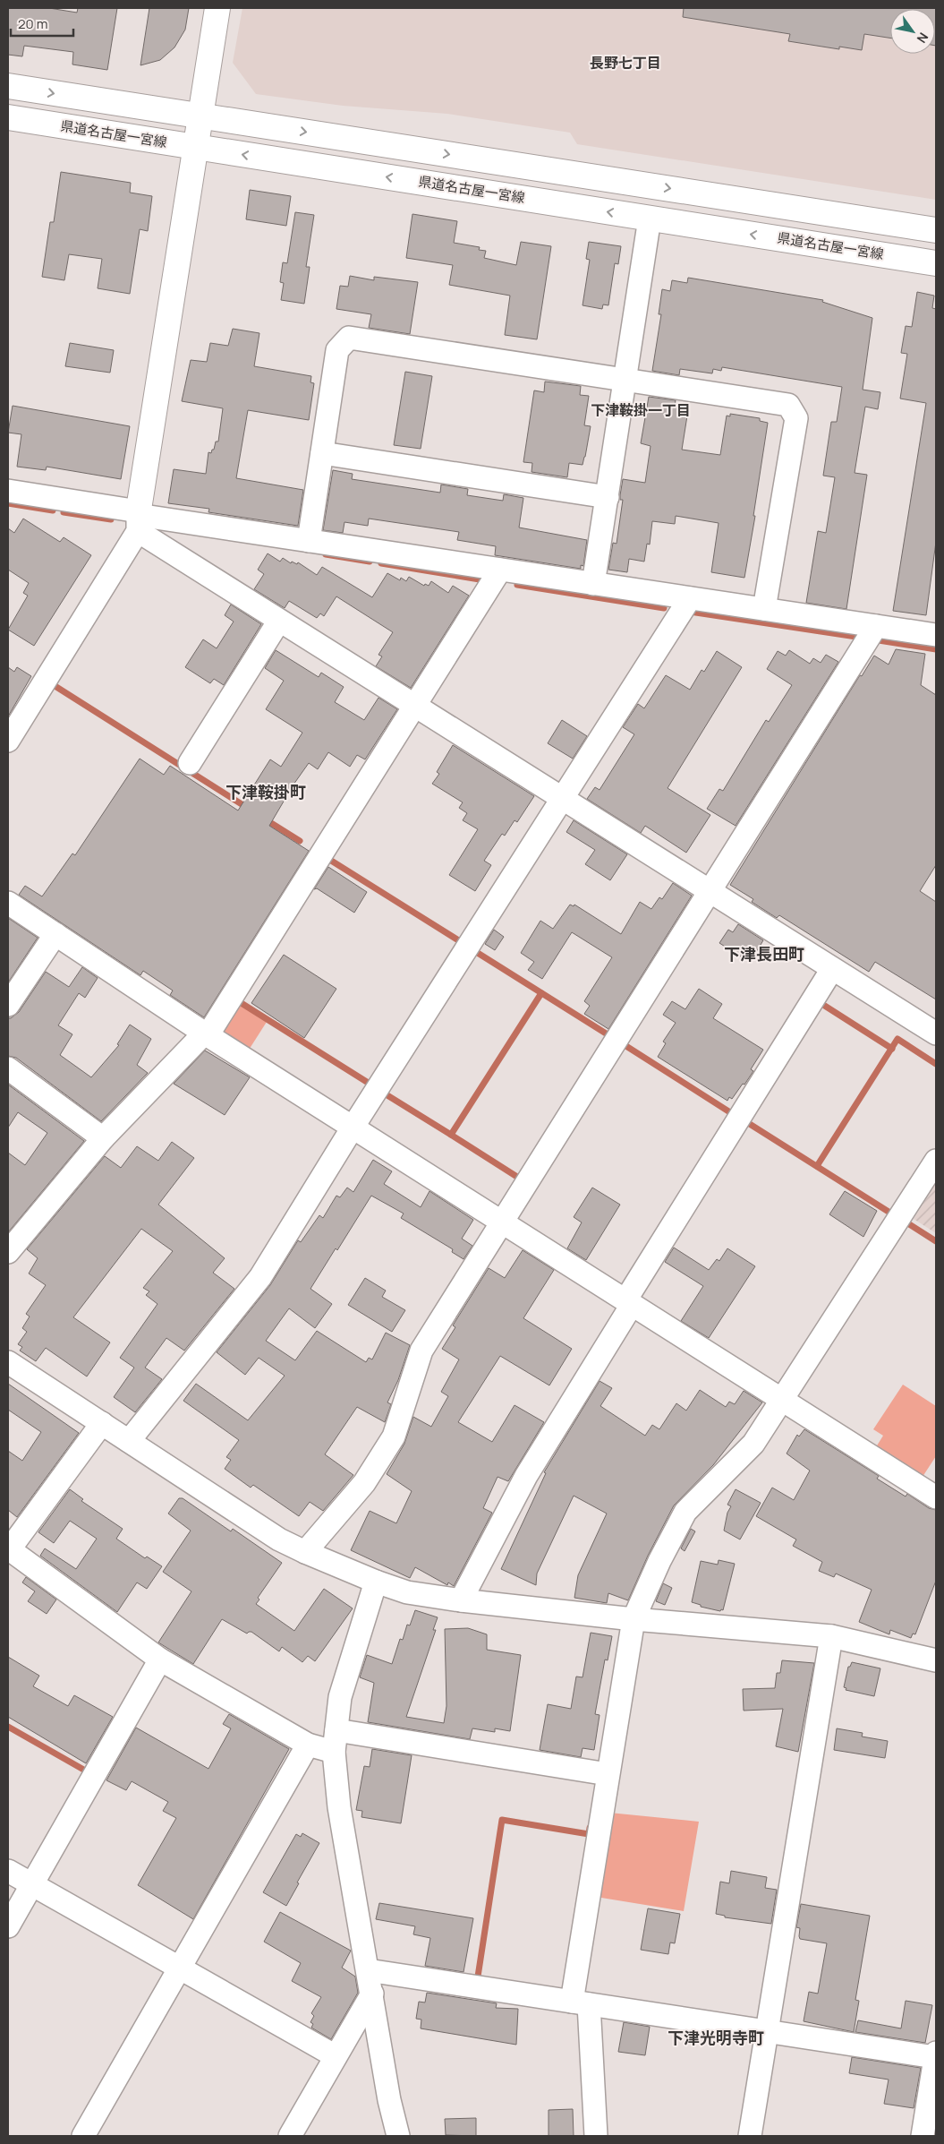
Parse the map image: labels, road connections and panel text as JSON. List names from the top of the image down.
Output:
{
  "streets": {
    "main road": ["県道名古屋一宮線"]
  },
  "districts": [
    "長野七丁目",
    "下津鞍掛一丁目",
    "下津鞍掛町",
    "下津長田町",
    "下津光明寺町"
  ],
  "scale_bar": "20 m",
  "north": "bottom right"
}
